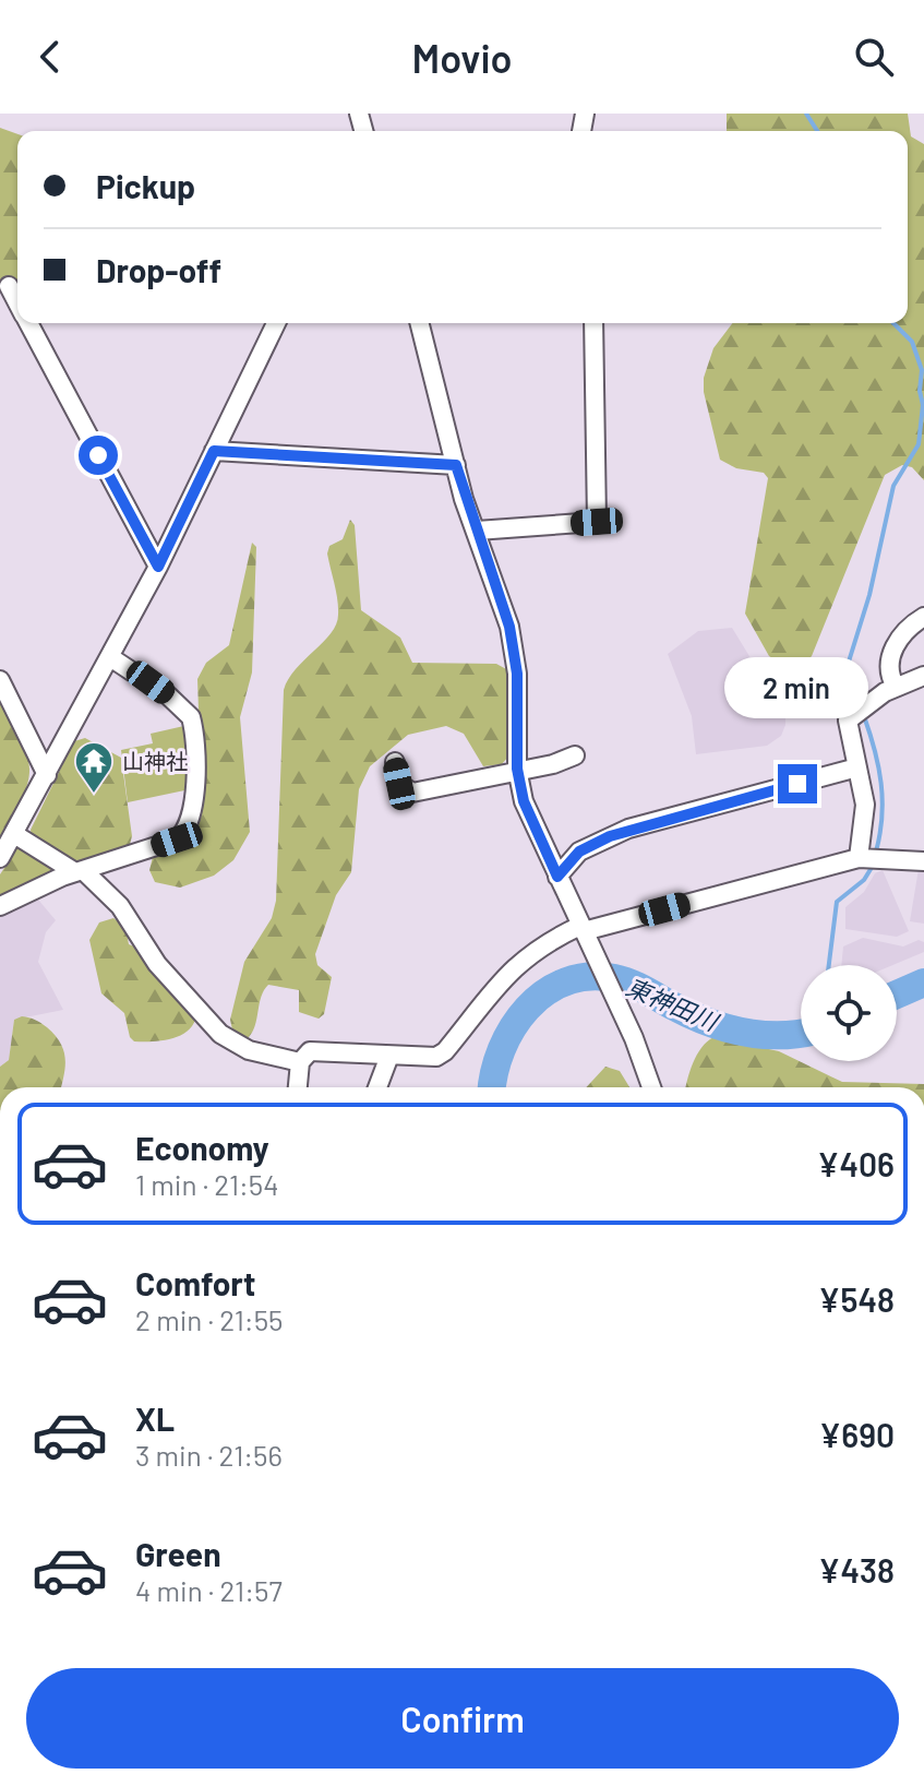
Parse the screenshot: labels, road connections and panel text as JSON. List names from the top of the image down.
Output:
{
  "water": ["東神田川"],
  "places": {
    "temple": ["山神社"]
  },
  "page": {
    "header": "Movio",
    "banner": ["Pickup", "Drop-off"],
    "bubble": "2 min",
    "list": [
      {
        "name": "Economy",
        "note": "1 min · 21:54",
        "value": "¥406"
      },
      {
        "name": "Comfort",
        "note": "2 min · 21:55",
        "value": "¥548"
      },
      {
        "name": "XL",
        "note": "3 min · 21:56",
        "value": "¥690"
      },
      {
        "name": "Green",
        "note": "4 min · 21:57",
        "value": "¥438"
      }
    ],
    "buttons": "Confirm"
  }
}
